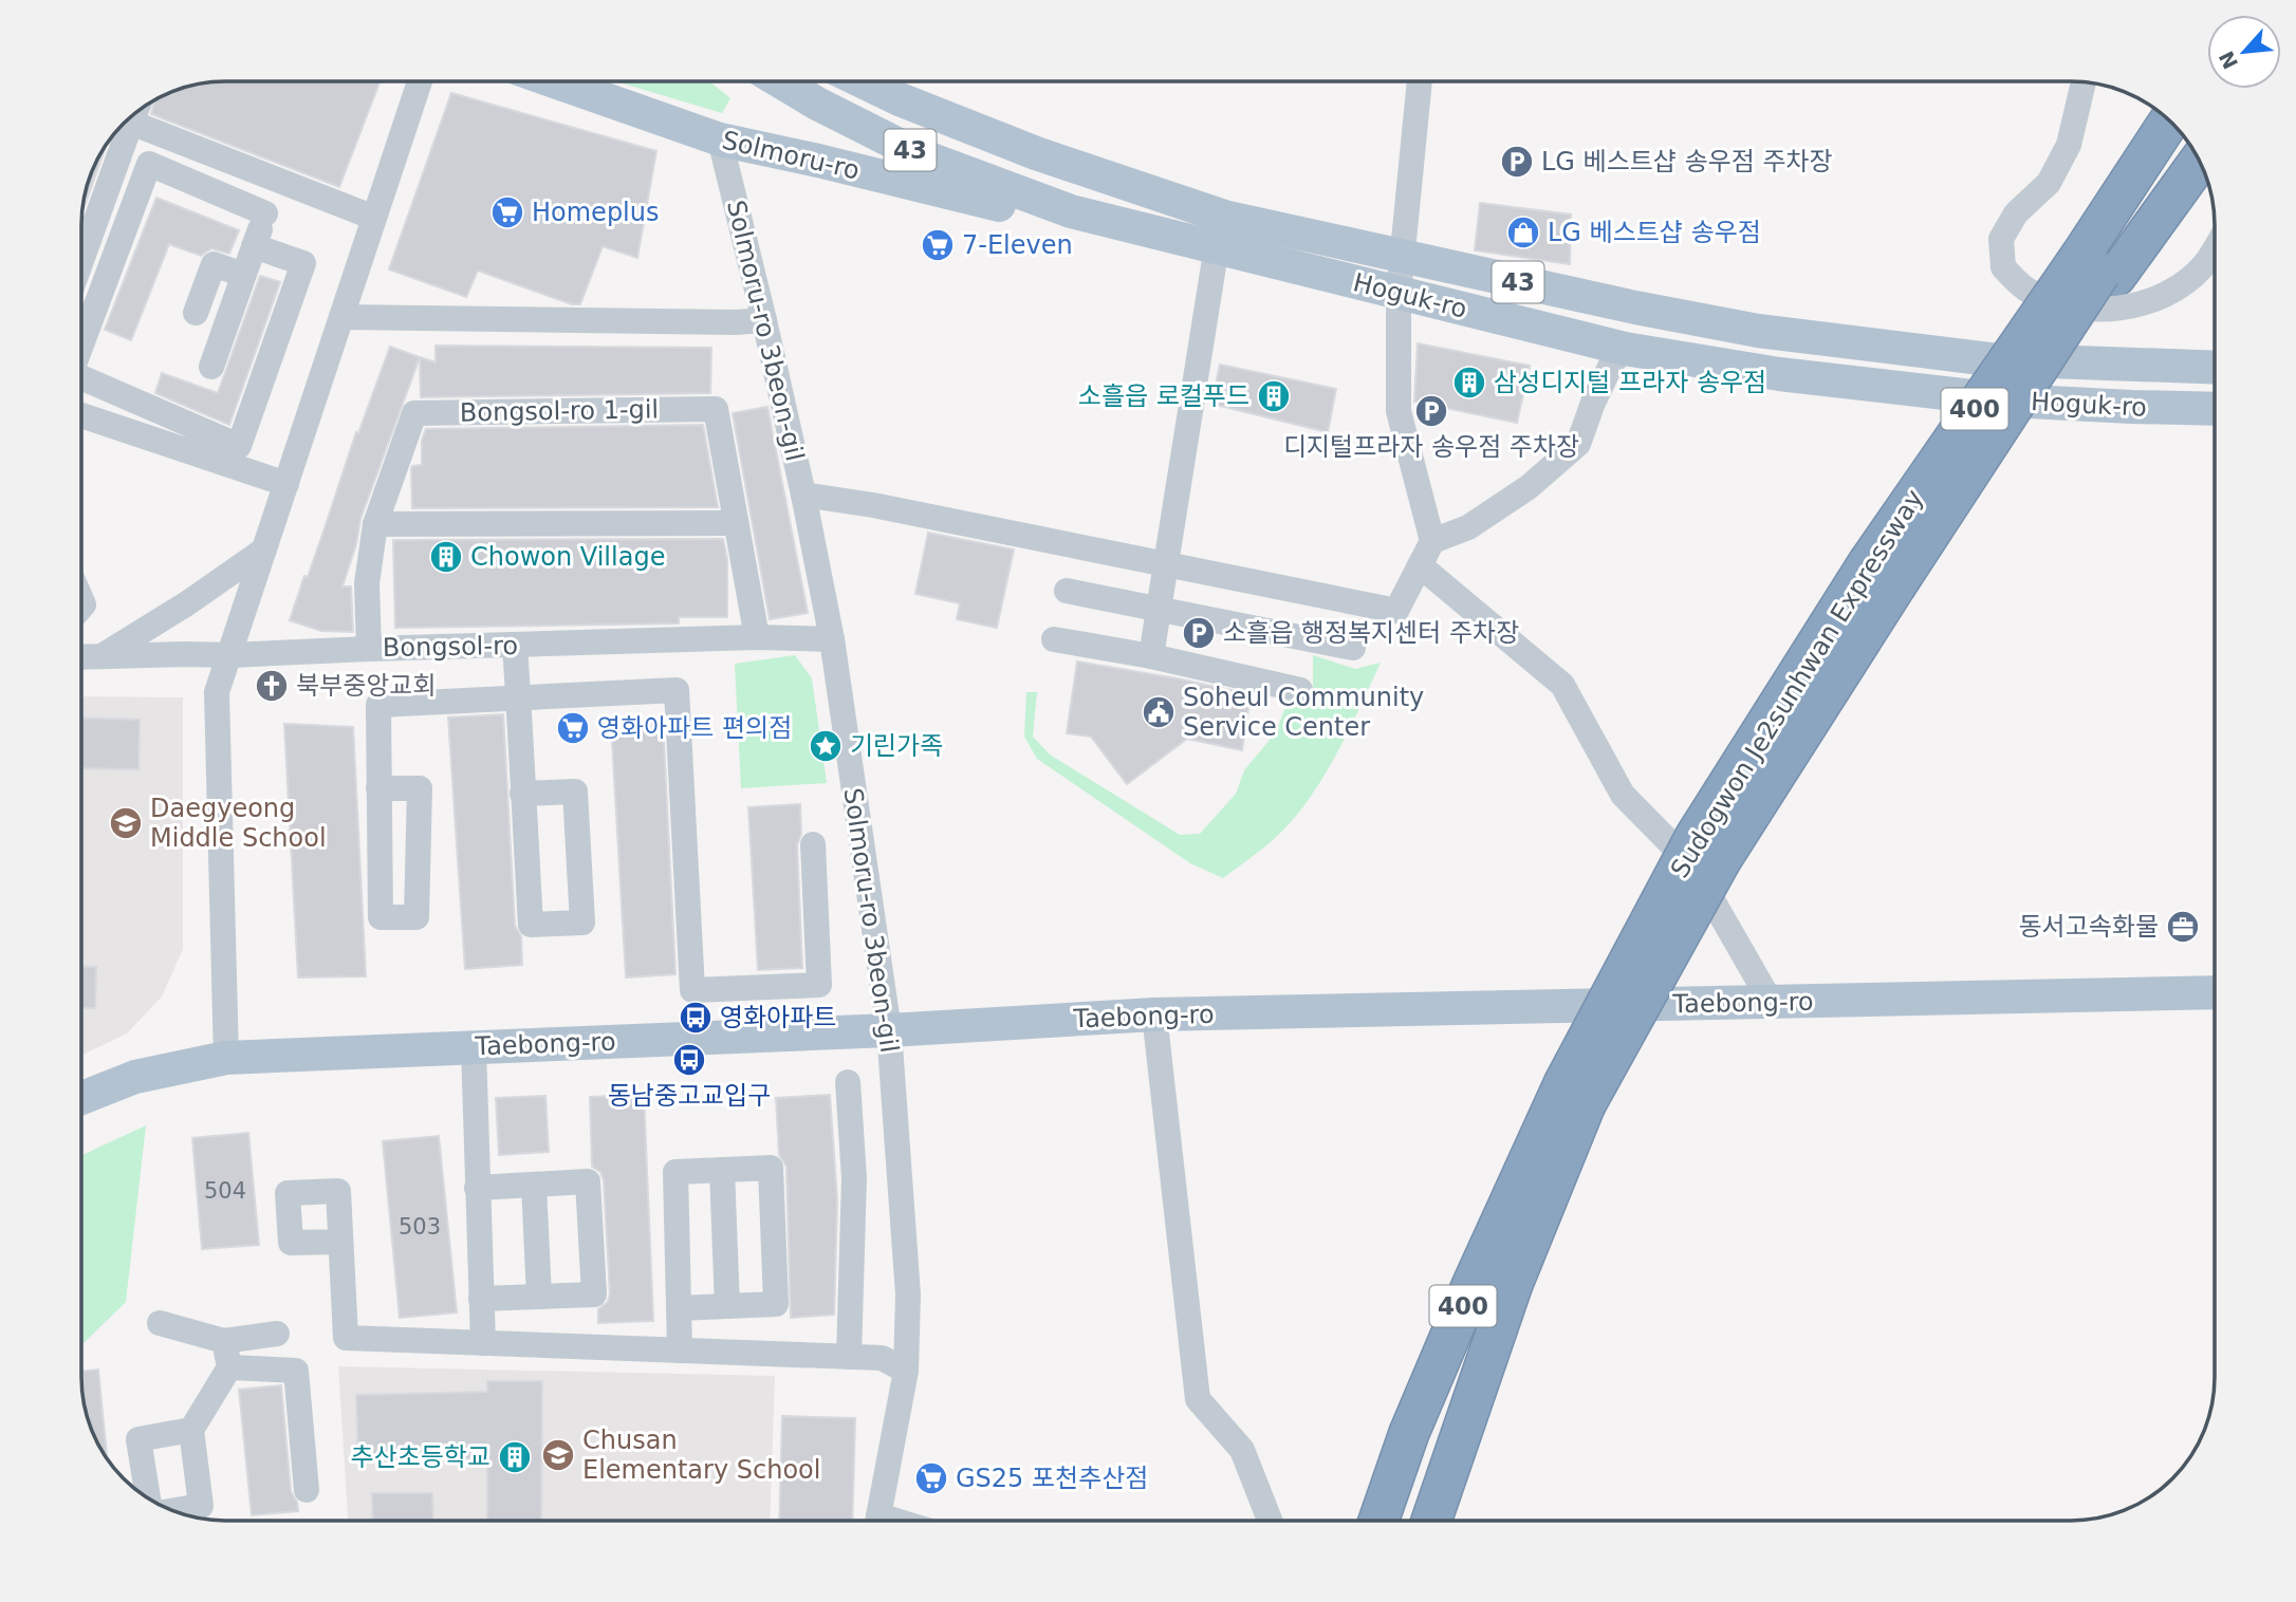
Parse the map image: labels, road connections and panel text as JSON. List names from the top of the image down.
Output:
{
  "streets": {
    "highway": ["400", "Sudogwon Je2sunhwan Expressway"],
    "main road": [
      "43",
      "Solmoru-ro",
      "Hoguk-ro",
      "Taebong-ro"
    ],
    "street": ["Solmoru-ro 3beon-gil", "Bongsol-ro 1-gil", "Bongsol-ro"]
  },
  "crossings": [
    ["Solmoru-ro", "Hoguk-ro"],
    ["Solmoru-ro", "Solmoru-ro 3beon-gil"],
    ["Solmoru-ro 3beon-gil", "Bongsol-ro"],
    ["Solmoru-ro 3beon-gil", "Taebong-ro"],
    ["Bongsol-ro 1-gil", "Bongsol-ro"]
  ],
  "places": {
    "parking": ["LG 베스트샵 송우점 주차장", "디지털프라자 송우점 주차장", "소흘읍 행정복지센터 주차장"],
    "supermarket": [
      "Homeplus",
      "7-Eleven",
      "영화아파트 편의점",
      "GS25 포천추산점"
    ],
    "shop": ["LG 베스트샵 송우점"],
    "building": [
      "삼성디지털 프라자 송우점",
      "소흘읍 로컬푸드",
      "Chowon Village",
      "추산초등학교"
    ],
    "church": ["북부중앙교회"],
    "public building": ["Soheul Community Service Center"],
    "place": ["기린가족"],
    "school or university": ["Daegyeong Middle School", "Chusan Elementary School"],
    "office": ["동서고속화물"],
    "bus stop": ["영화아파트", "동남중고교입구"]
  },
  "house_numbers": ["504", "503"],
  "north": "bottom left"
}
